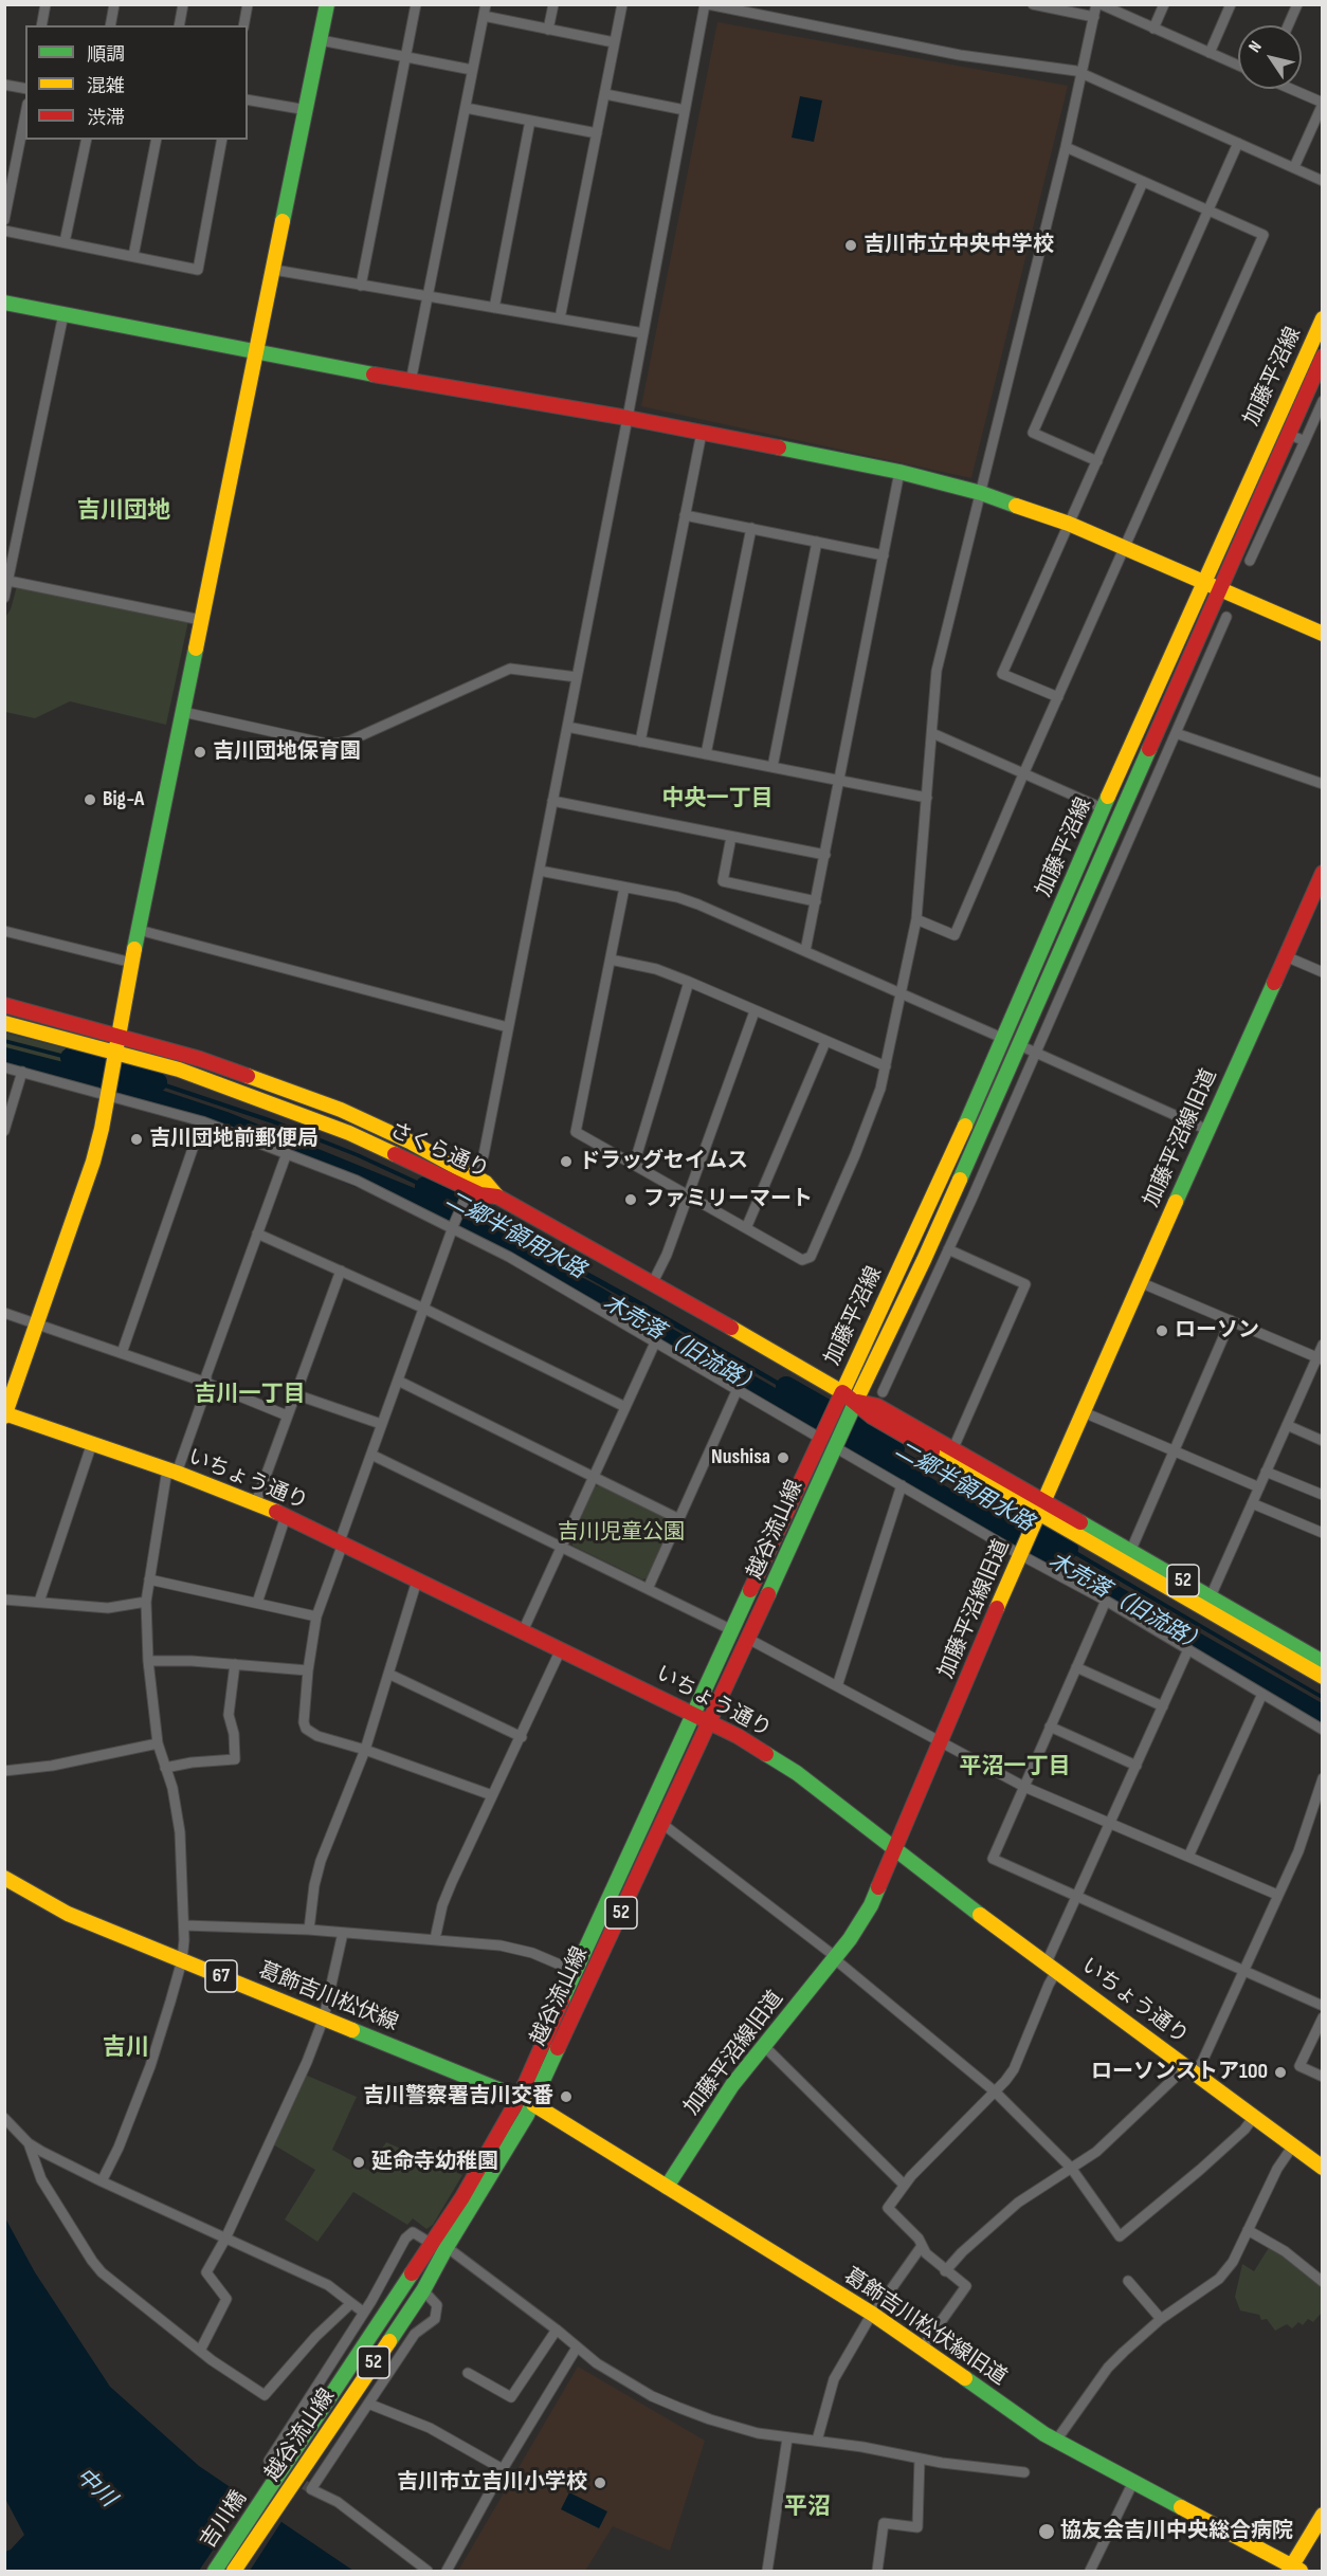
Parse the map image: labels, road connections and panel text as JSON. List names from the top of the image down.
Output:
{
  "streets": {
    "street": [
      "加藤平沼線",
      "加藤平沼線旧道",
      "さくら通り",
      "いちょう通り",
      "越谷流山線",
      "52",
      "67",
      "葛飾吉川松伏線",
      "葛飾吉川松伏線旧道",
      "吉川橋"
    ]
  },
  "crossings": [
    ["加藤平沼線", "さくら通り"],
    ["加藤平沼線", "越谷流山線"],
    ["加藤平沼線", "52"],
    ["加藤平沼線旧道", "いちょう通り"],
    ["加藤平沼線旧道", "52"],
    ["加藤平沼線旧道", "葛飾吉川松伏線旧道"],
    ["さくら通り", "越谷流山線"],
    ["さくら通り", "52"],
    ["いちょう通り", "越谷流山線"],
    ["越谷流山線", "52"],
    ["越谷流山線", "葛飾吉川松伏線"],
    ["越谷流山線", "葛飾吉川松伏線旧道"],
    ["越谷流山線", "吉川橋"],
    ["葛飾吉川松伏線", "葛飾吉川松伏線旧道"]
  ],
  "districts": [
    "吉川団地",
    "中央一丁目",
    "吉川一丁目",
    "平沼一丁目",
    "吉川",
    "平沼"
  ],
  "water": ["二郷半領用水路", "木売落（旧流路）", "中川"],
  "parks": ["吉川児童公園"],
  "places": [
    "吉川市立中央中学校",
    "吉川団地保育園",
    "Big-A",
    "吉川団地前郵便局",
    "ドラッグセイムス",
    "ファミリーマート",
    "ローソン",
    "Nushisa",
    "ローソンストア100",
    "吉川警察署吉川交番",
    "延命寺幼稚園",
    "吉川市立吉川小学校",
    "協友会吉川中央総合病院"
  ],
  "legend": ["順調", "混雑", "渋滞"],
  "north": "top left"
}
